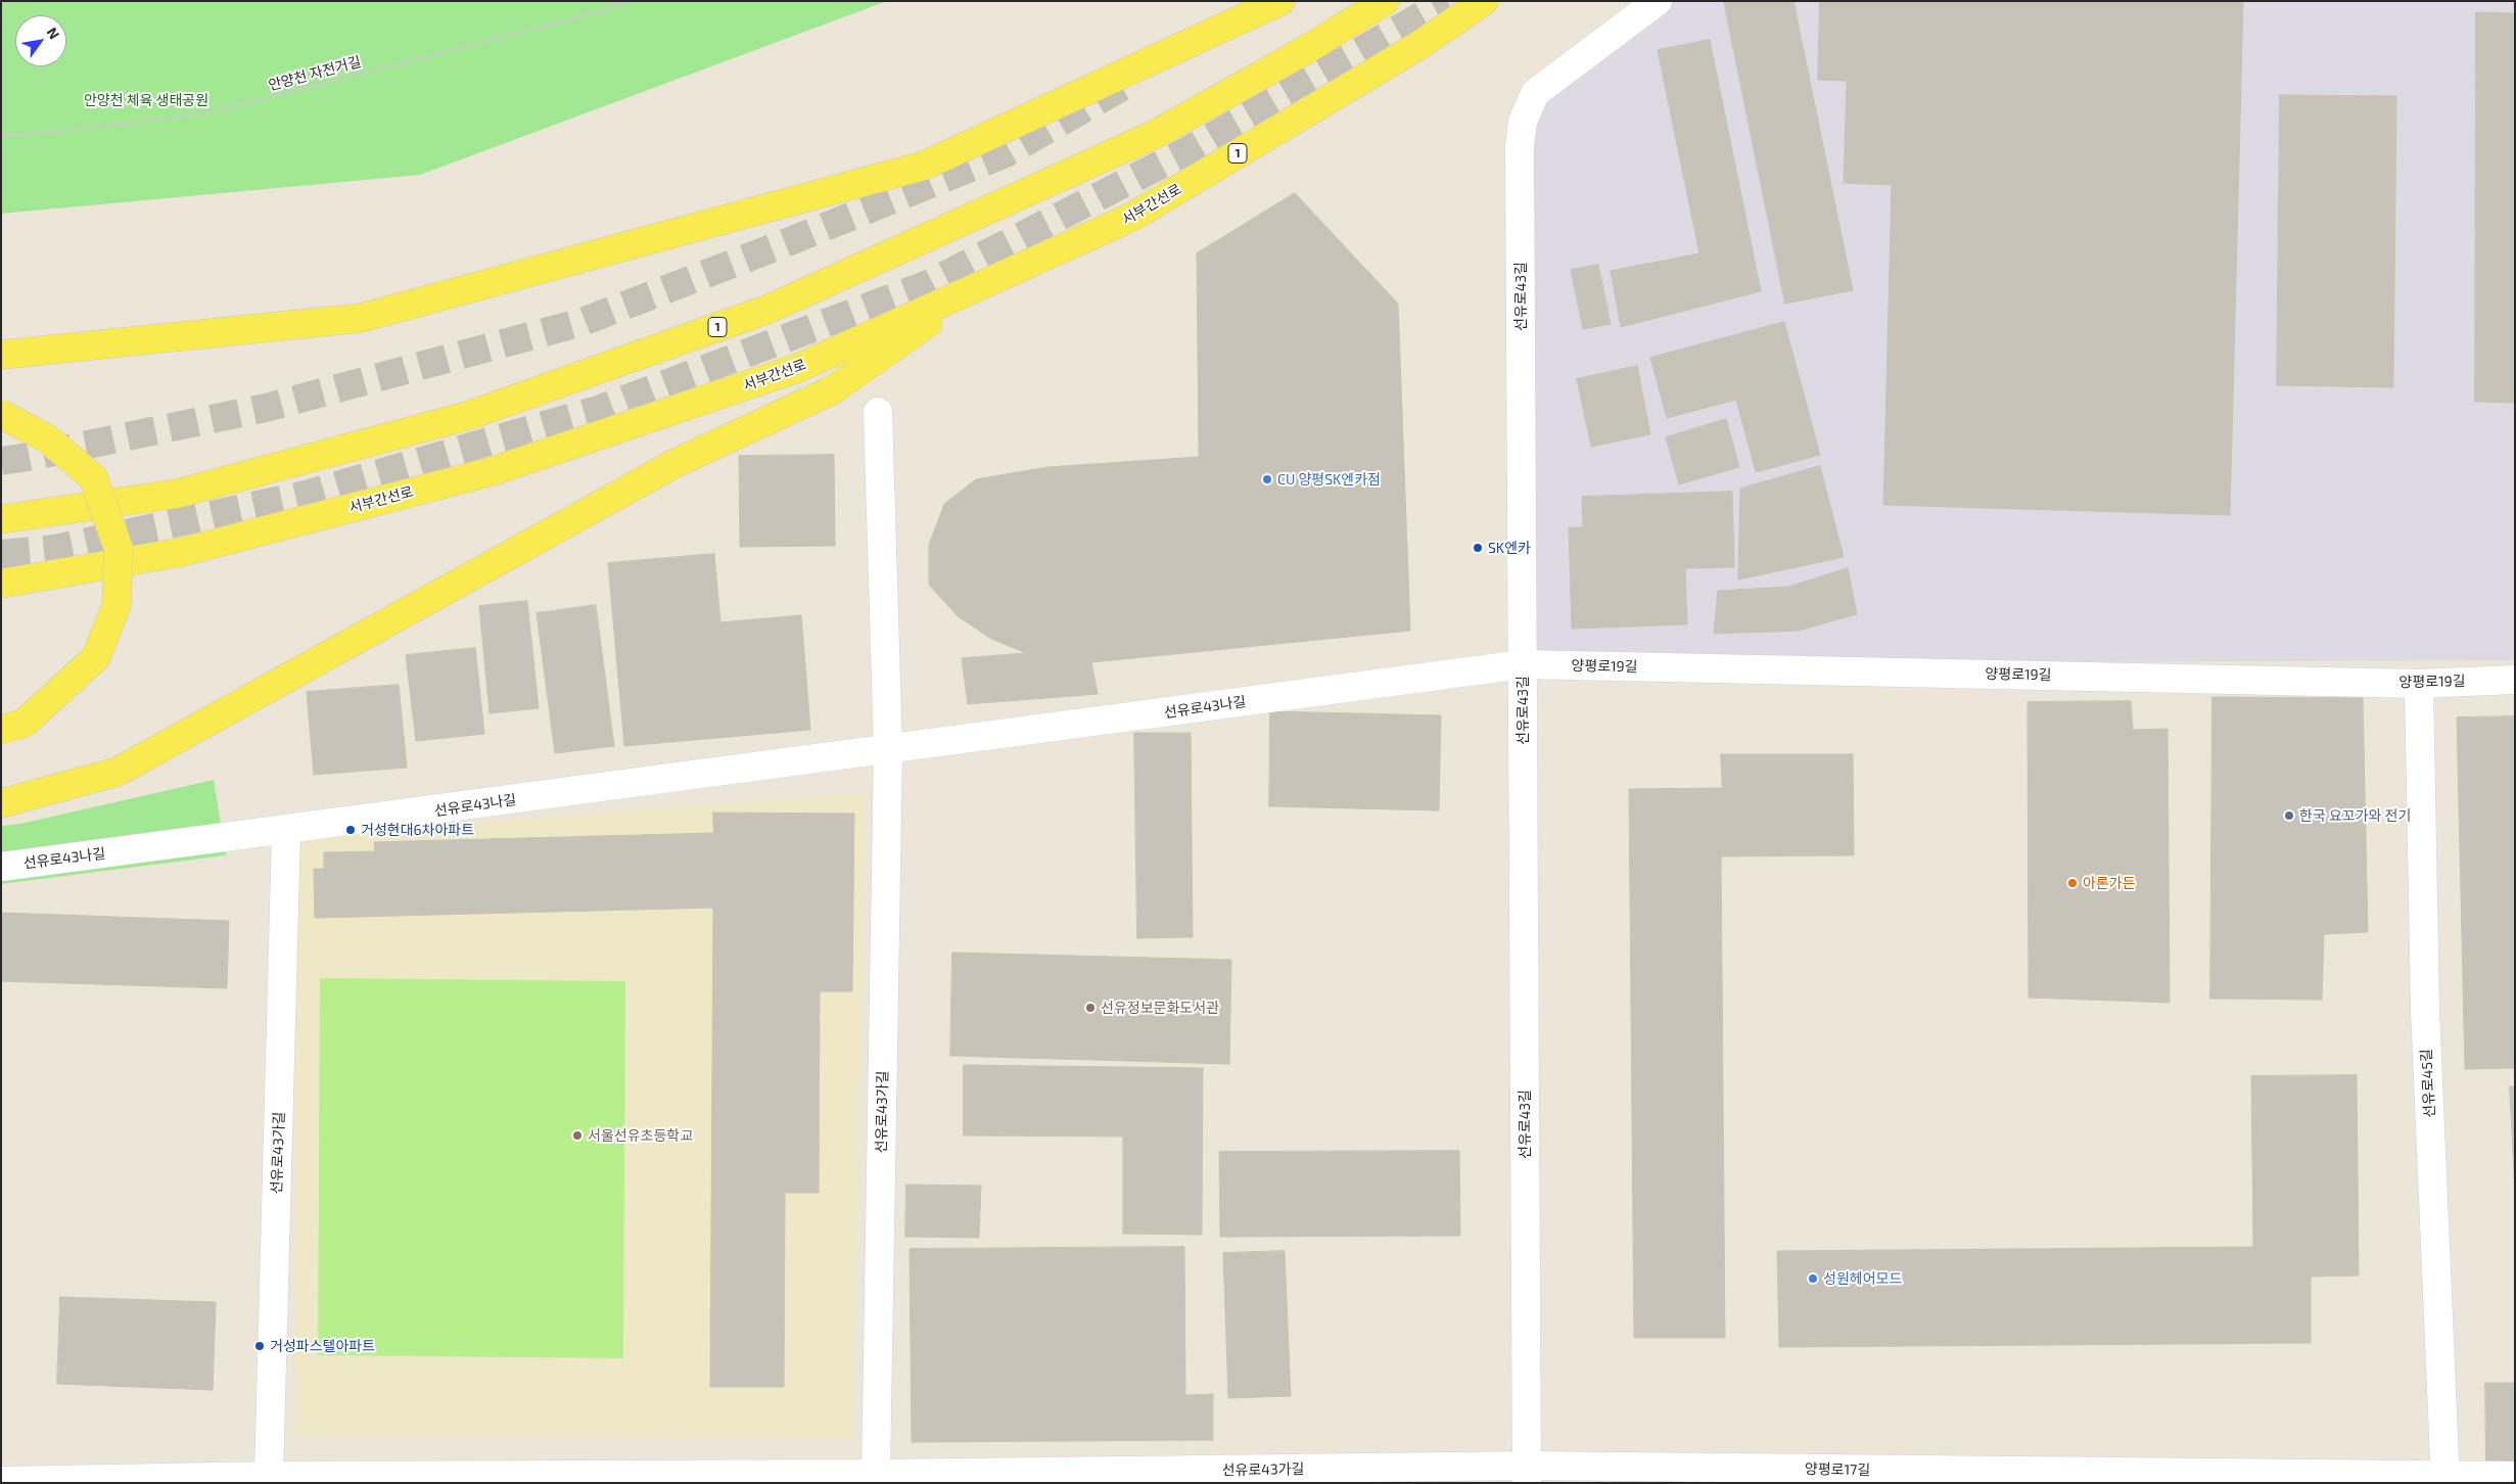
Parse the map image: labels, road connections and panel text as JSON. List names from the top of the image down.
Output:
{
  "streets": {
    "main road": ["1", "서부간선로"],
    "street": [
      "선유로43길",
      "양평로19길",
      "선유로43나길",
      "선유로45길",
      "선유로43가길",
      "양평로17길"
    ],
    "path": ["안양천 자전거길"]
  },
  "crossings": [
    ["선유로43길", "양평로19길"],
    ["선유로43길", "선유로43나길"],
    ["선유로43길", "선유로43가길"],
    ["선유로43길", "양평로17길"],
    ["양평로19길", "선유로43나길"],
    ["양평로19길", "선유로45길"],
    ["선유로43나길", "선유로43가길"],
    ["선유로45길", "양평로17길"],
    ["선유로43가길", "양평로17길"]
  ],
  "parks": ["안양천 체육 생태공원"],
  "places": [
    "CU 양평SK엔카점",
    "SK엔카",
    "한국 요꼬가와 전기",
    "거성현대6차아파트",
    "아론가든",
    "선유정보문화도서관",
    "서울선유초등학교",
    "성원헤어모드",
    "거성파스텔아파트"
  ],
  "north": "top right"
}
